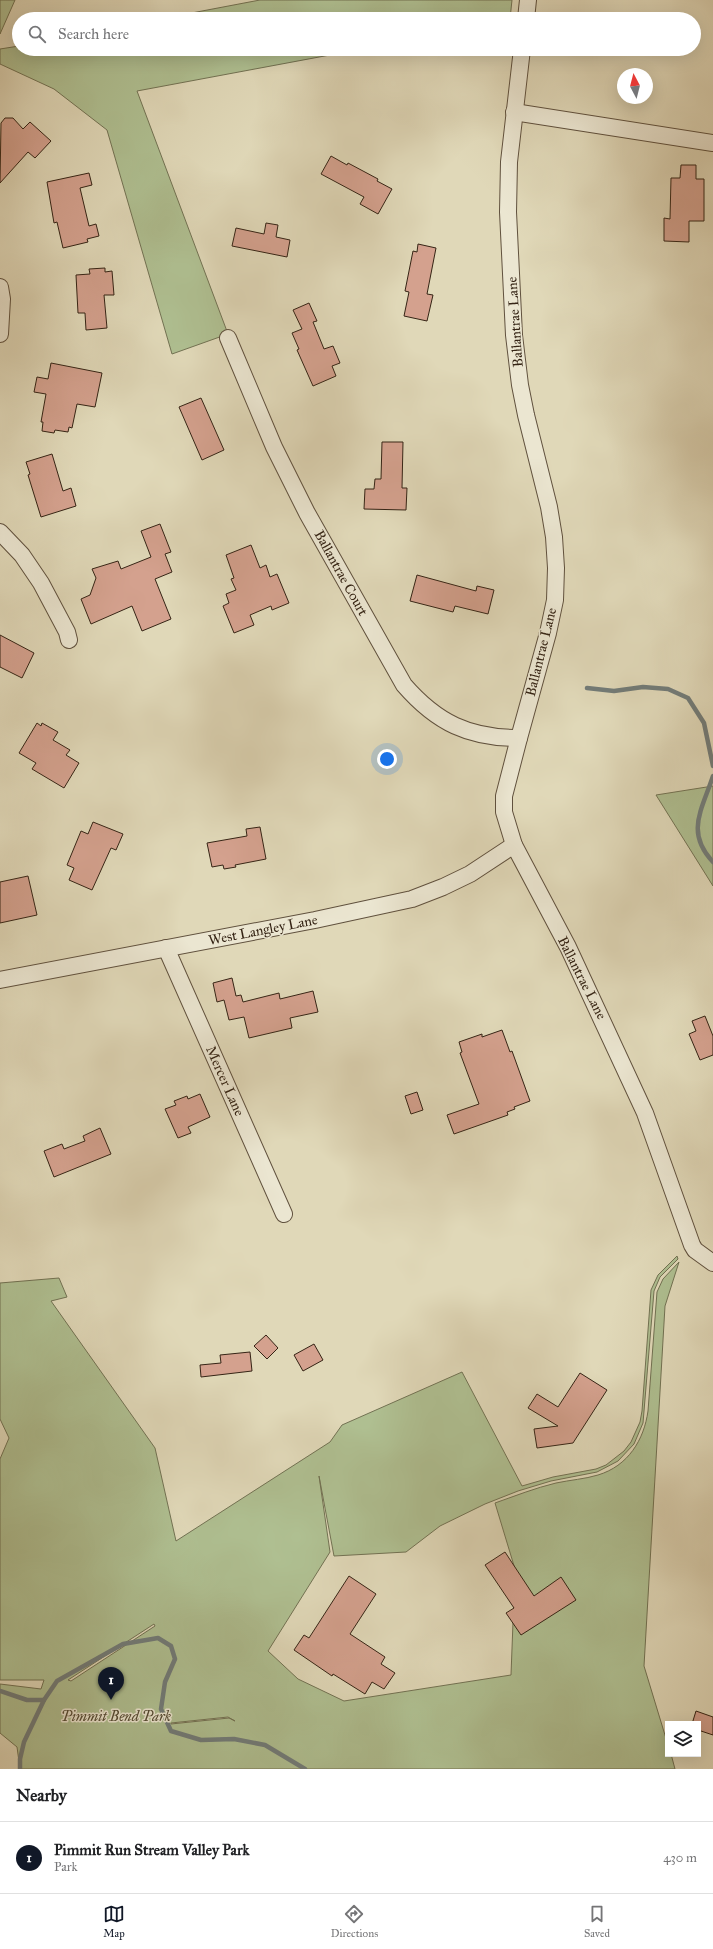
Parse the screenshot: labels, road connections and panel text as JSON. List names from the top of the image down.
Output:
{
  "streets": {
    "street": [
      "Ballantrae Lane",
      "Ballantrae Court",
      "West Langley Lane",
      "Mercer Lane"
    ]
  },
  "crossings": [
    ["Ballantrae Lane", "Ballantrae Court"],
    ["Ballantrae Lane", "West Langley Lane"],
    ["West Langley Lane", "Mercer Lane"]
  ],
  "parks": ["Pimmit Bend Park"],
  "north": "top",
  "page": {
    "search": "Search here",
    "pins": "1",
    "heading": "Nearby",
    "list": [
      {
        "mark": "1",
        "name": "Pimmit Run Stream Valley Park",
        "note": "Park",
        "value": "430 m"
      }
    ],
    "nav": ["Map", "Directions", "Saved"]
  }
}
